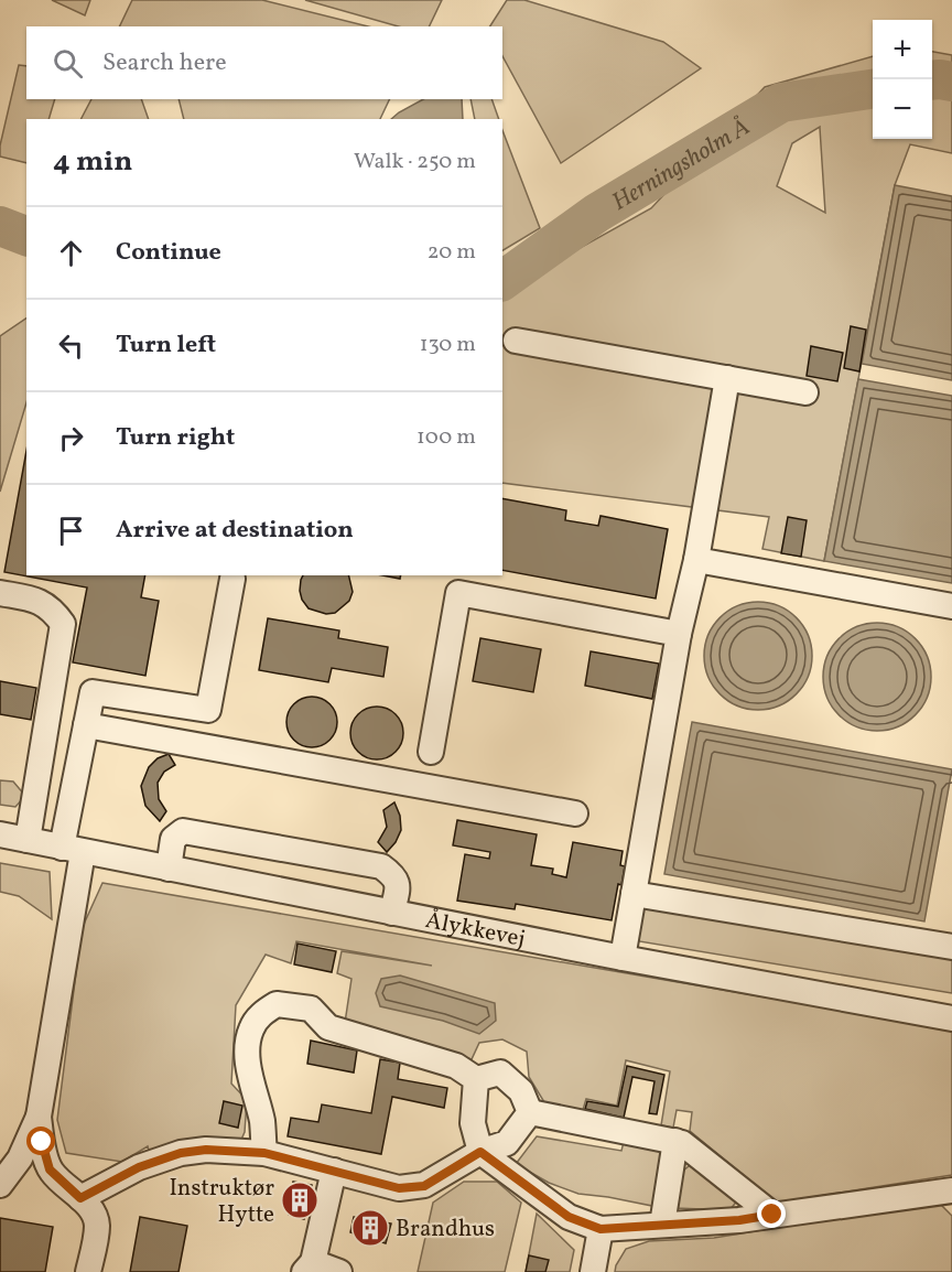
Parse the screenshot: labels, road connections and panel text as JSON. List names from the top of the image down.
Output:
{
  "streets": {
    "street": ["Ålykkevej"]
  },
  "water": ["Herningsholm Å"],
  "places": {
    "building": ["Instruktør Hytte", "Brandhus"]
  },
  "page": {
    "map_buttons": ["+", "−"],
    "search": "Search here",
    "heading": ["4 min", "Walk · 250 m"],
    "list": [
      ["Continue", "20 m"],
      ["Turn left", "130 m"],
      ["Turn right", "100 m"],
      "Arrive at destination"
    ]
  }
}
